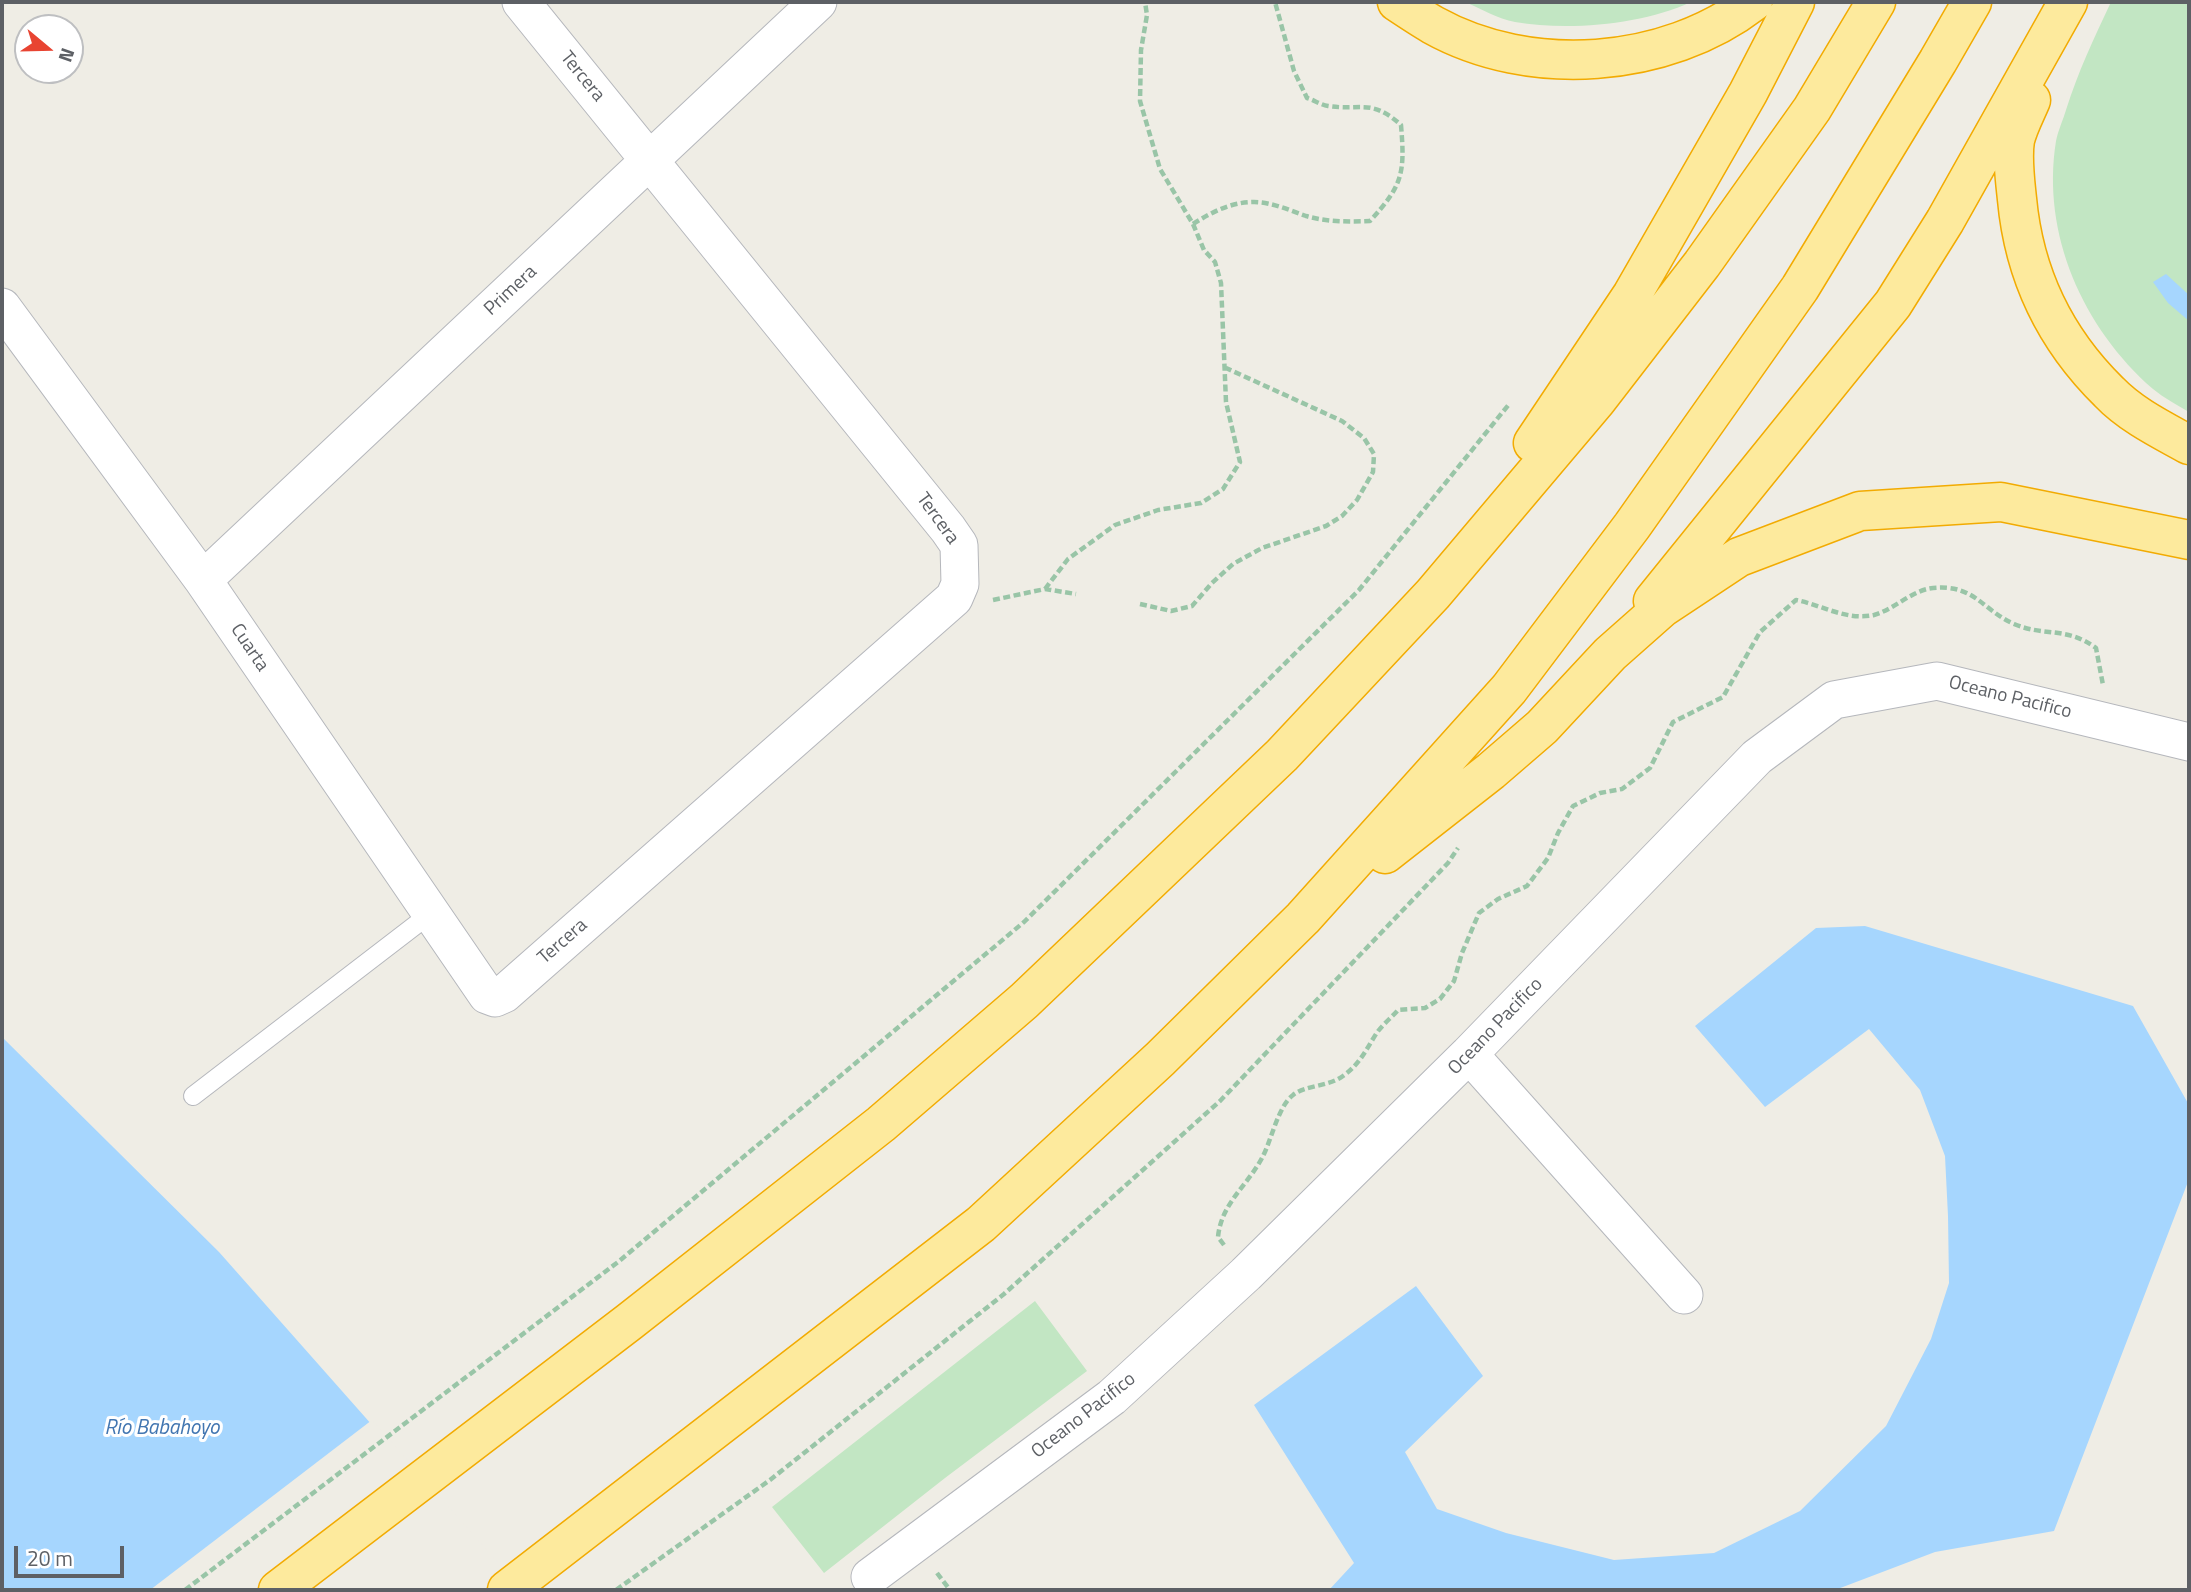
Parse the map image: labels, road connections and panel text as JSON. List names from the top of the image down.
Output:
{
  "streets": {
    "street": [
      "Tercera",
      "Primera",
      "Cuarta",
      "Oceano Pacifico"
    ]
  },
  "crossings": [
    ["Tercera", "Primera"],
    ["Tercera", "Cuarta"],
    ["Primera", "Cuarta"]
  ],
  "water": ["Río Babahoyo"],
  "scale_bar": "20 m",
  "north": "right"
}
